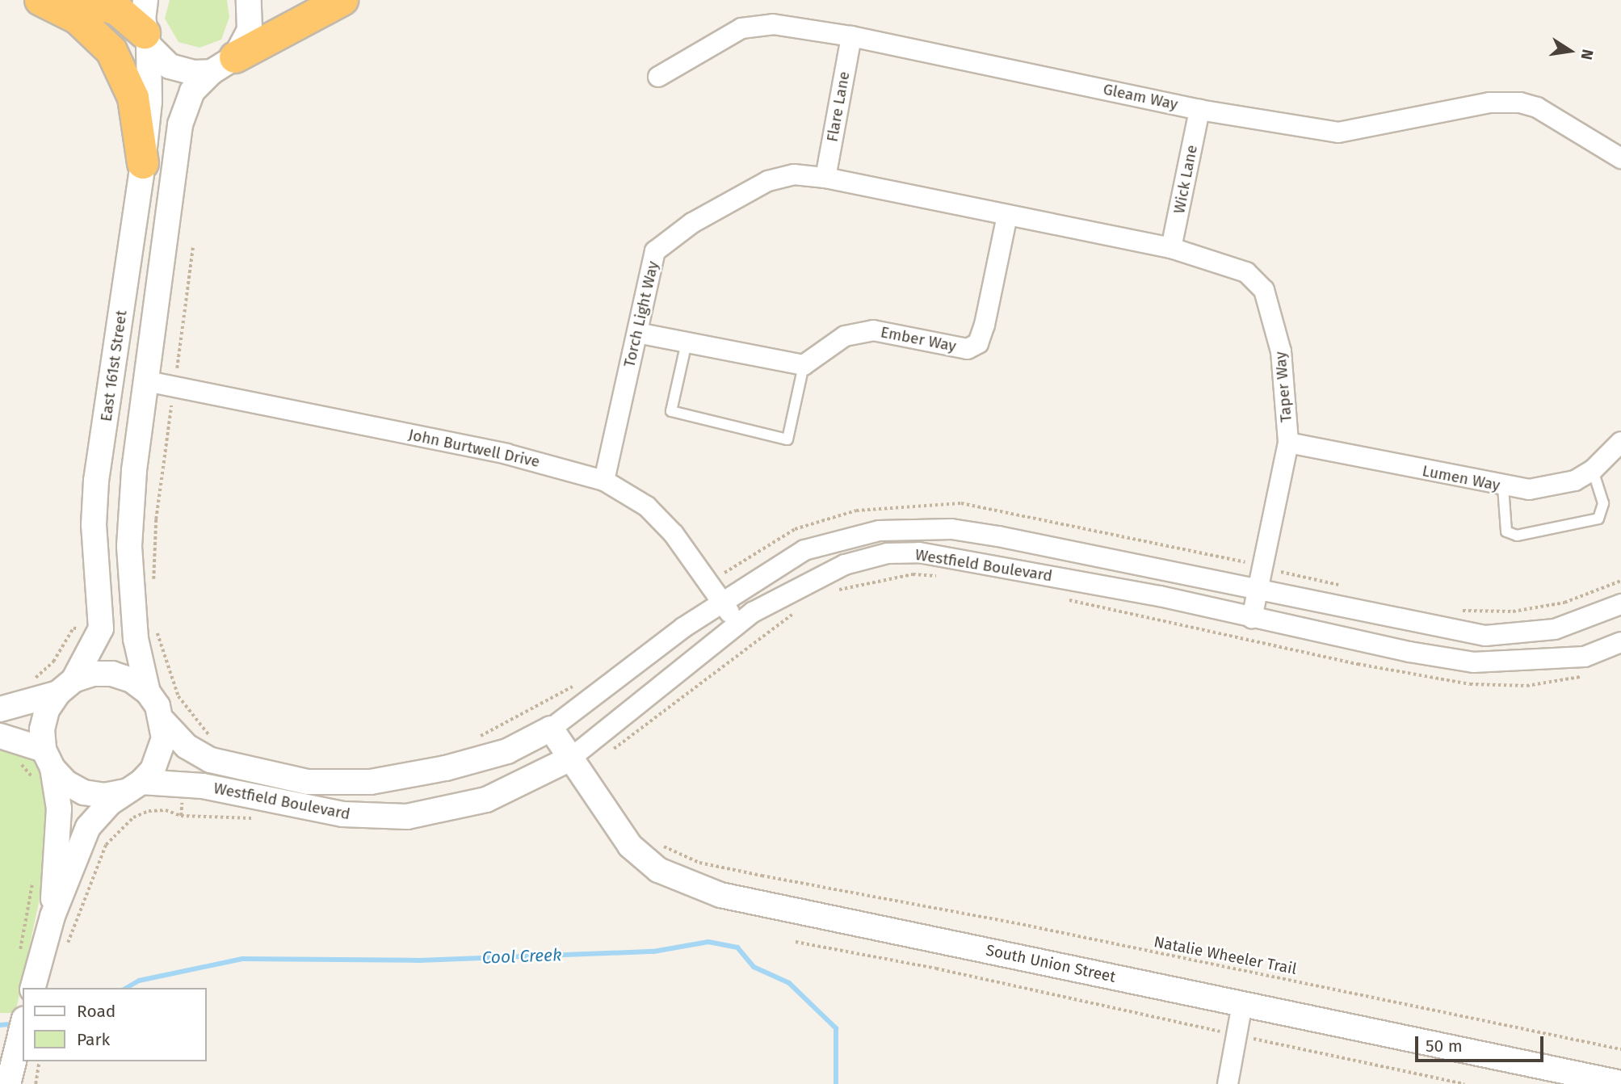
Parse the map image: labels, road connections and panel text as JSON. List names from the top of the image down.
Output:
{
  "streets": {
    "street": [
      "Gleam Way",
      "Flare Lane",
      "Wick Lane",
      "Torch Light Way",
      "Ember Way",
      "East 161st Street",
      "Taper Way",
      "John Burtwell Drive",
      "Lumen Way",
      "Westfield Boulevard",
      "South Union Street"
    ],
    "path": ["Natalie Wheeler Trail"]
  },
  "crossings": [
    ["Gleam Way", "Flare Lane"],
    ["Gleam Way", "Wick Lane"],
    ["Flare Lane", "Torch Light Way"],
    ["Wick Lane", "Taper Way"],
    ["Torch Light Way", "Ember Way"],
    ["Torch Light Way", "Taper Way"],
    ["Torch Light Way", "John Burtwell Drive"],
    ["Ember Way", "Taper Way"],
    ["East 161st Street", "Westfield Boulevard"],
    ["Taper Way", "Lumen Way"],
    ["Taper Way", "Westfield Boulevard"],
    ["John Burtwell Drive", "Westfield Boulevard"],
    ["Westfield Boulevard", "South Union Street"]
  ],
  "water": ["Cool Creek"],
  "legend": ["Road", "Park"],
  "scale_bar": "50 m",
  "north": "right"
}
